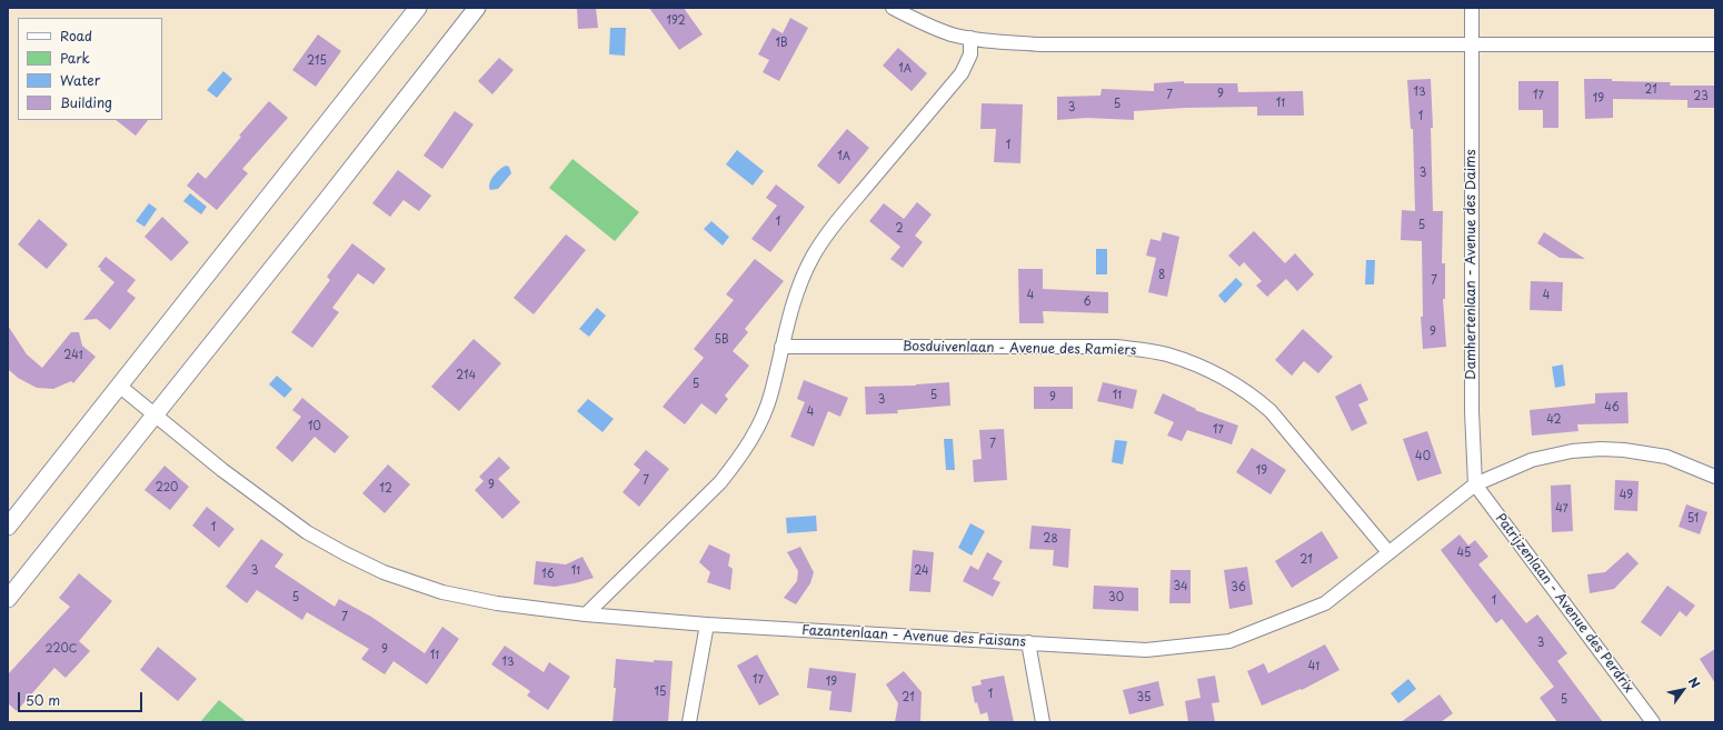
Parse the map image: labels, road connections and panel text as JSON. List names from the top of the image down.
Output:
{
  "streets": {
    "street": [
      "Damhertenlaan - Avenue des Daims",
      "Bosduivenlaan - Avenue des Ramiers",
      "Patrijzenlaan - Avenue des Perdrix",
      "Fazantenlaan - Avenue des Faisans"
    ]
  },
  "crossings": [
    ["Damhertenlaan - Avenue des Daims", "Patrijzenlaan - Avenue des Perdrix"],
    ["Damhertenlaan - Avenue des Daims", "Fazantenlaan - Avenue des Faisans"],
    ["Bosduivenlaan - Avenue des Ramiers", "Fazantenlaan - Avenue des Faisans"],
    ["Patrijzenlaan - Avenue des Perdrix", "Fazantenlaan - Avenue des Faisans"]
  ],
  "house_numbers": [
    "192",
    "1B",
    "215",
    "1A",
    "21",
    "13",
    "9",
    "7",
    "17",
    "23",
    "19",
    "11",
    "5",
    "3",
    "1",
    "1",
    "1A",
    "3",
    "1",
    "5",
    "2",
    "8",
    "7",
    "4",
    "4",
    "6",
    "9",
    "5B",
    "241",
    "214",
    "5",
    "5",
    "11",
    "9",
    "3",
    "46",
    "4",
    "42",
    "10",
    "17",
    "7",
    "40",
    "19",
    "7",
    "9",
    "220",
    "12",
    "49",
    "47",
    "51",
    "1",
    "28",
    "45",
    "21",
    "3",
    "11",
    "24",
    "16",
    "34",
    "36",
    "5",
    "30",
    "1",
    "7",
    "3",
    "220C",
    "9",
    "11",
    "13",
    "41",
    "17",
    "19",
    "15",
    "1",
    "21",
    "35",
    "5"
  ],
  "legend": [
    "Road",
    "Park",
    "Water",
    "Building"
  ],
  "scale_bar": "50 m",
  "north": "top right"
}
